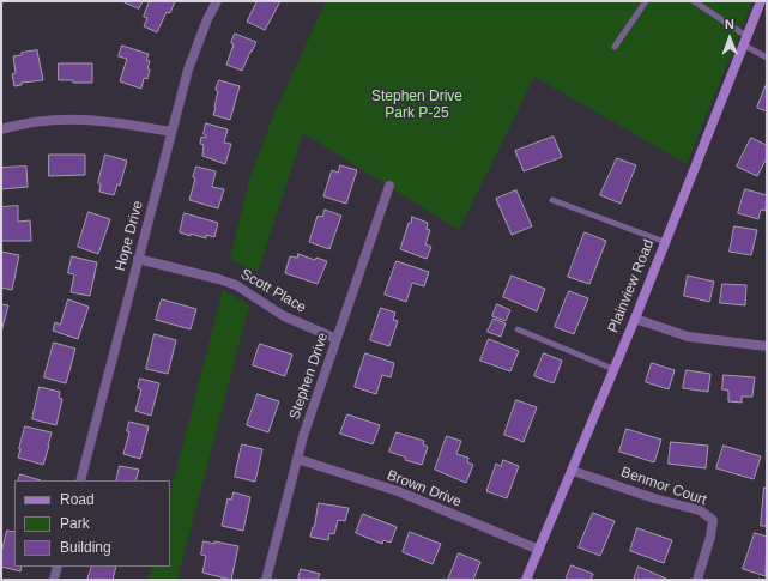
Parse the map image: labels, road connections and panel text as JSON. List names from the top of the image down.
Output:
{
  "streets": {
    "main road": ["Plainview Road"],
    "street": [
      "Hope Drive",
      "Scott Place",
      "Stephen Drive",
      "Benmor Court",
      "Brown Drive"
    ]
  },
  "crossings": [
    ["Hope Drive", "Scott Place"],
    ["Plainview Road", "Benmor Court"],
    ["Plainview Road", "Brown Drive"],
    ["Scott Place", "Stephen Drive"],
    ["Stephen Drive", "Brown Drive"]
  ],
  "parks": ["Stephen Drive Park P-25"],
  "legend": ["Road", "Park", "Building"],
  "north": "top"
}
